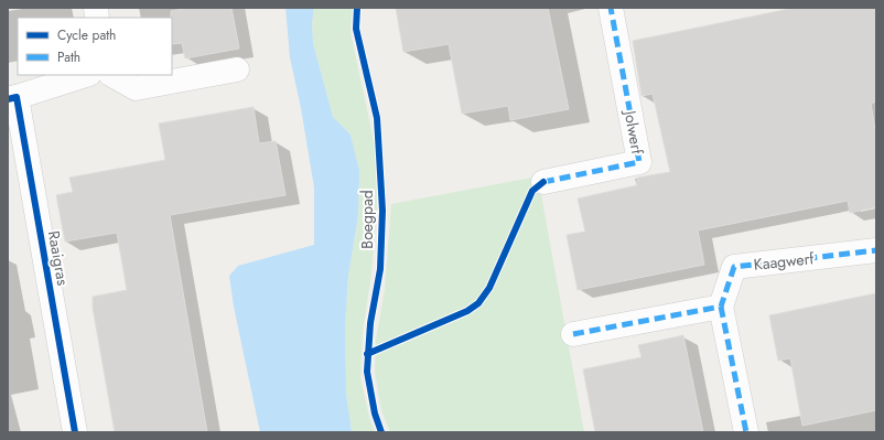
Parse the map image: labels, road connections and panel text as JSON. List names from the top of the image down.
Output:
{
  "streets": {
    "street": ["Jolwerf", "Raaigras", "Kaagwerf"],
    "cycle path": ["Boegpad"]
  },
  "legend": ["Cycle path", "Path"]
}
